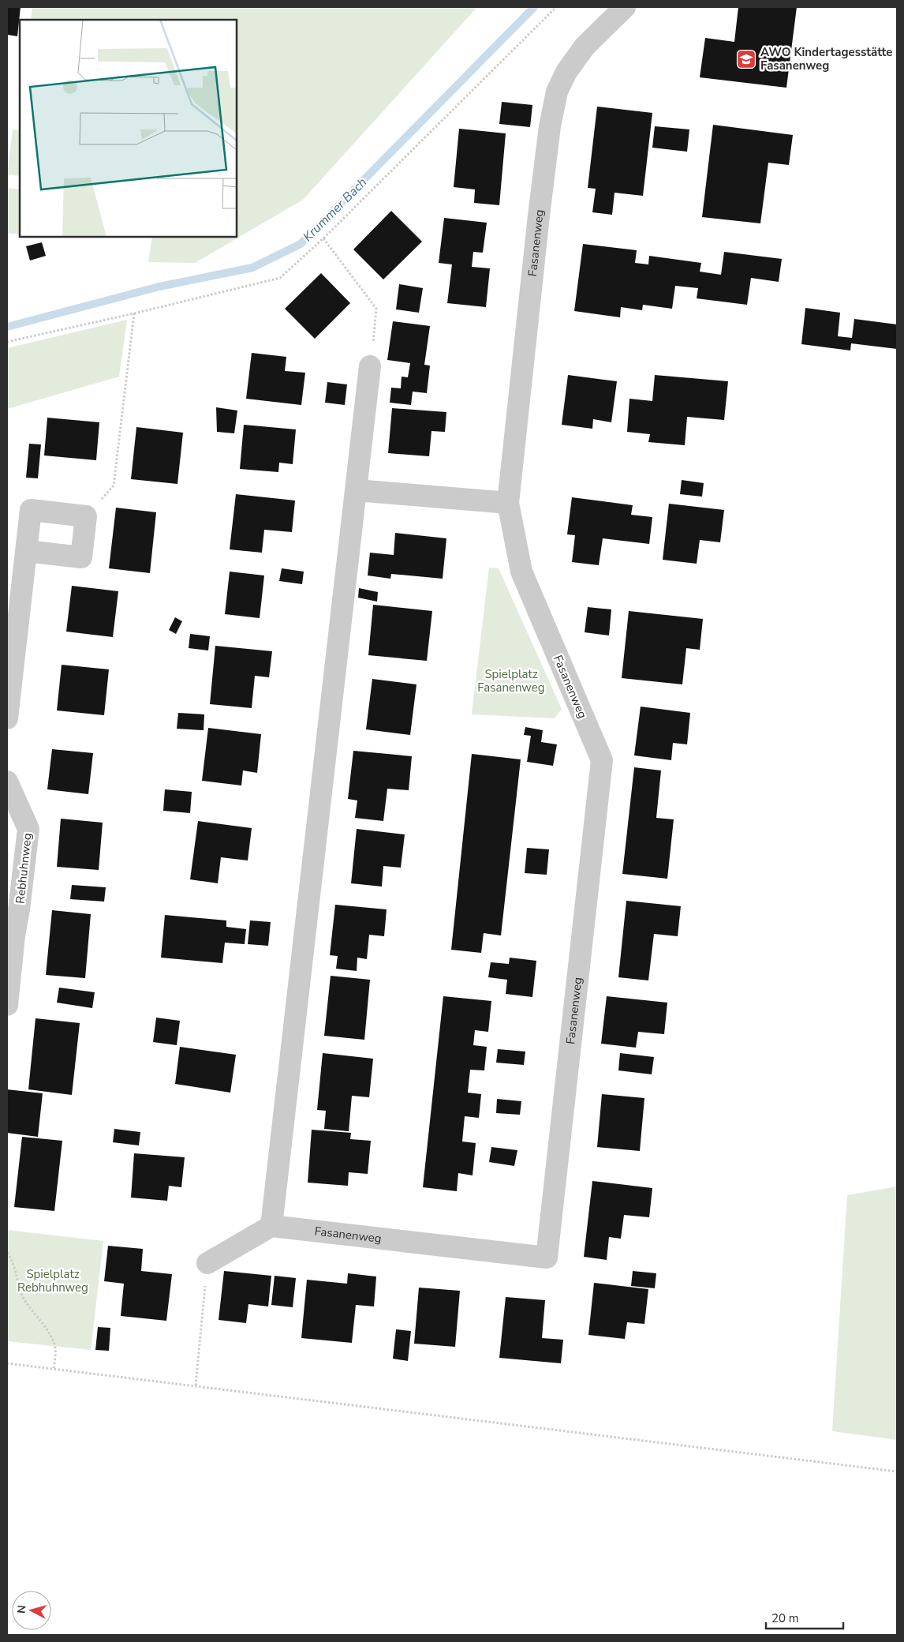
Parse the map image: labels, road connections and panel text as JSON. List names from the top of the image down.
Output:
{
  "streets": {
    "street": ["Fasanenweg", "Rebhuhnweg"]
  },
  "water": ["Krummer Bach"],
  "parks": ["Spielplatz Fasanenweg", "Spielplatz Rebhuhnweg"],
  "places": {
    "school or university": ["AWO Kindertagesstätte Fasanenweg"]
  },
  "scale_bar": "20 m",
  "north": "left"
}
